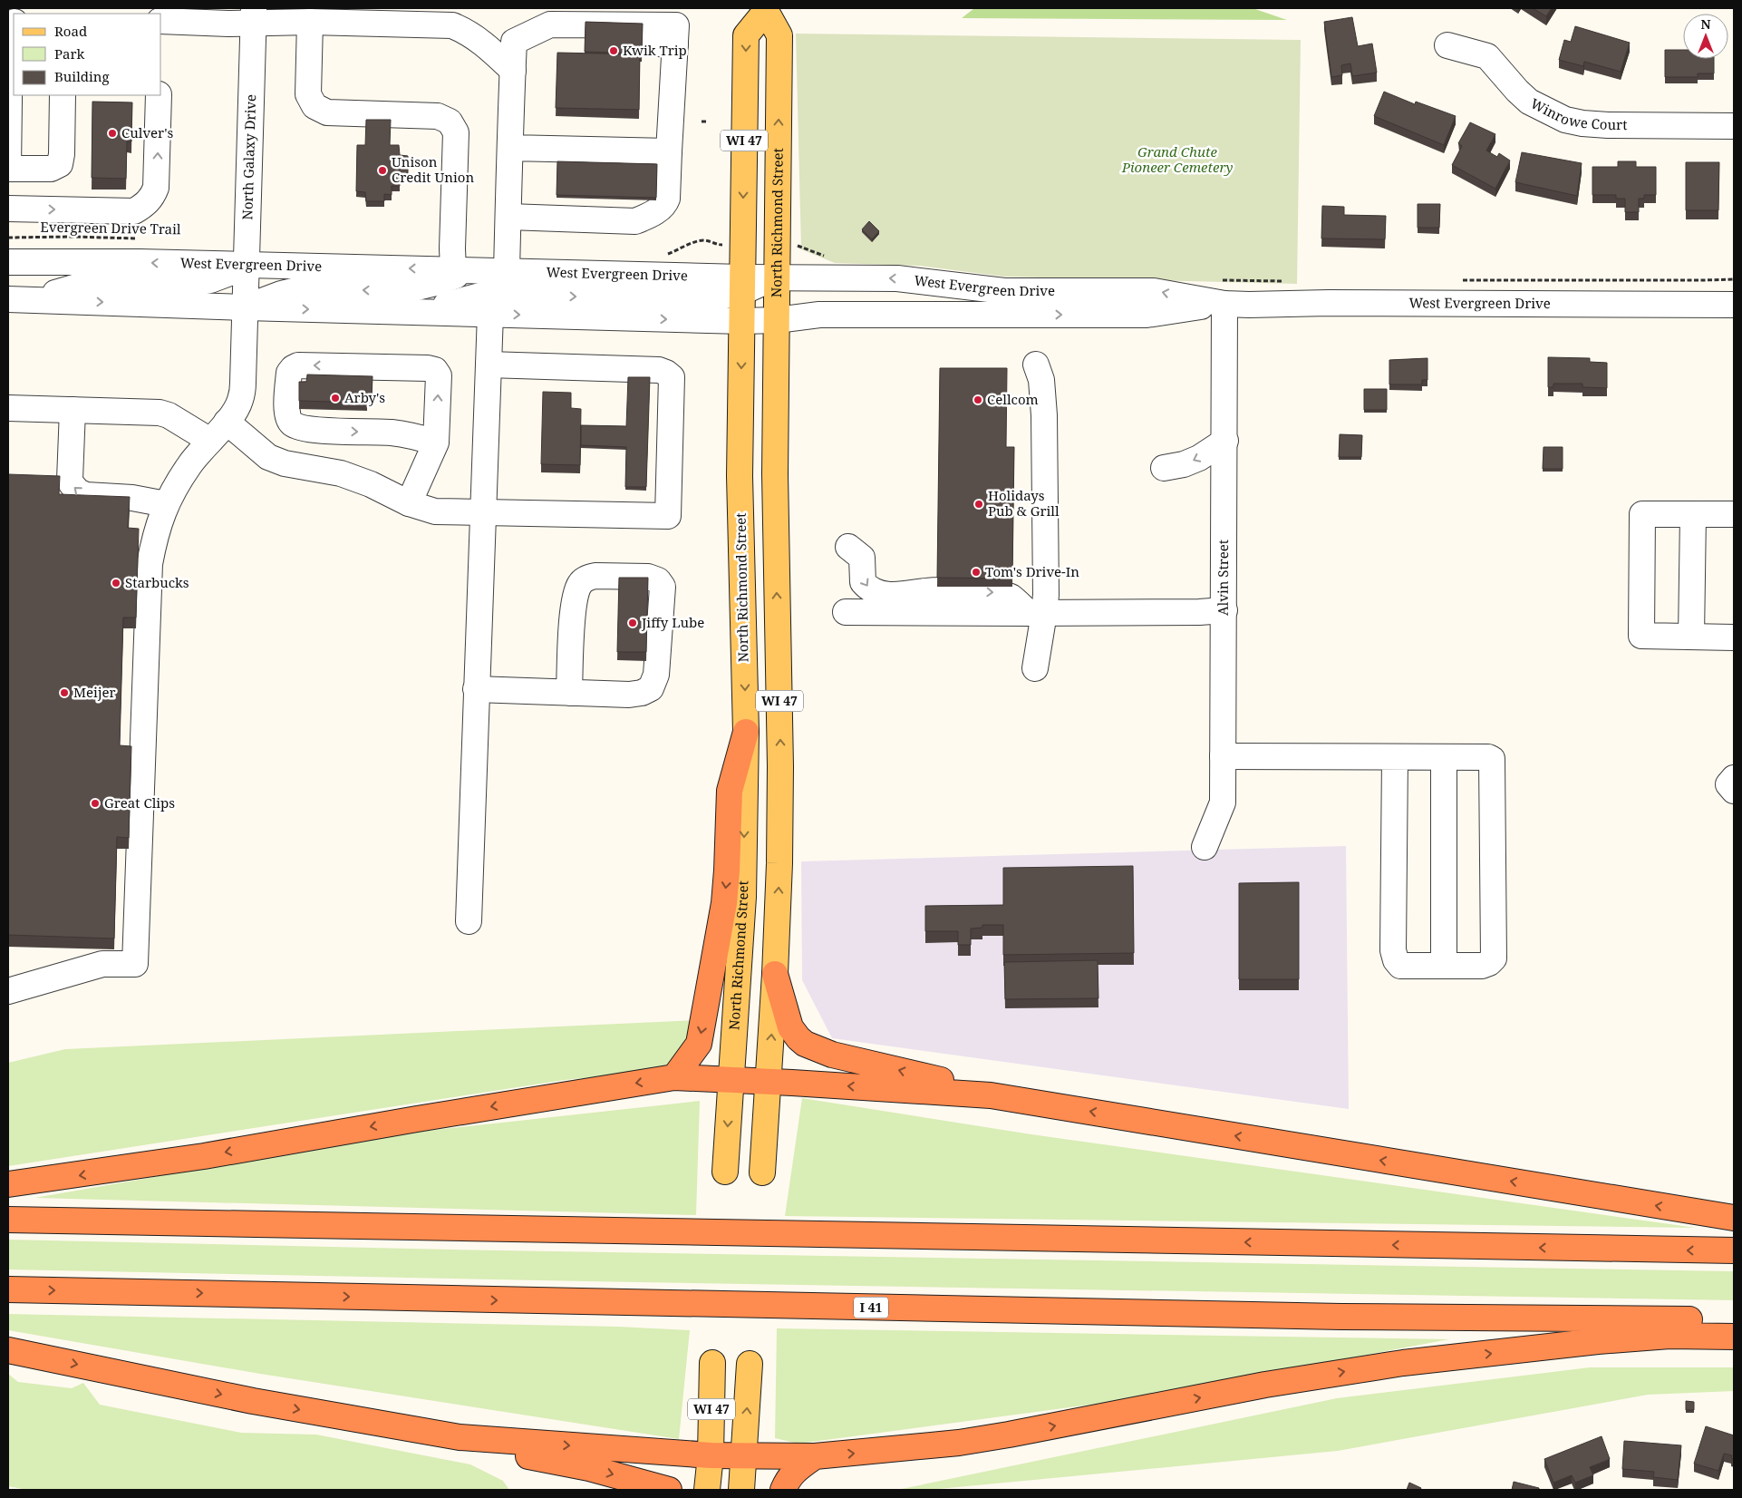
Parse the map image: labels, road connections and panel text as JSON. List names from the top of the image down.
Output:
{
  "streets": {
    "highway": ["I 41"],
    "main road": ["WI 47", "North Richmond Street"],
    "street": [
      "Winrowe Court",
      "North Galaxy Drive",
      "West Evergreen Drive",
      "Alvin Street"
    ],
    "path": ["Evergreen Drive Trail"]
  },
  "crossings": [
    ["North Galaxy Drive", "West Evergreen Drive"],
    ["North Richmond Street", "West Evergreen Drive"],
    ["West Evergreen Drive", "Alvin Street"]
  ],
  "parks": ["Grand Chute Pioneer Cemetery"],
  "places": [
    "Kwik Trip",
    "Culver's",
    "Unison Credit Union",
    "Arby's",
    "Cellcom",
    "Holidays Pub & Grill",
    "Tom's Drive-In",
    "Starbucks",
    "Jiffy Lube",
    "Meijer",
    "Great Clips"
  ],
  "legend": ["Road", "Park", "Building"],
  "north": "top"
}
